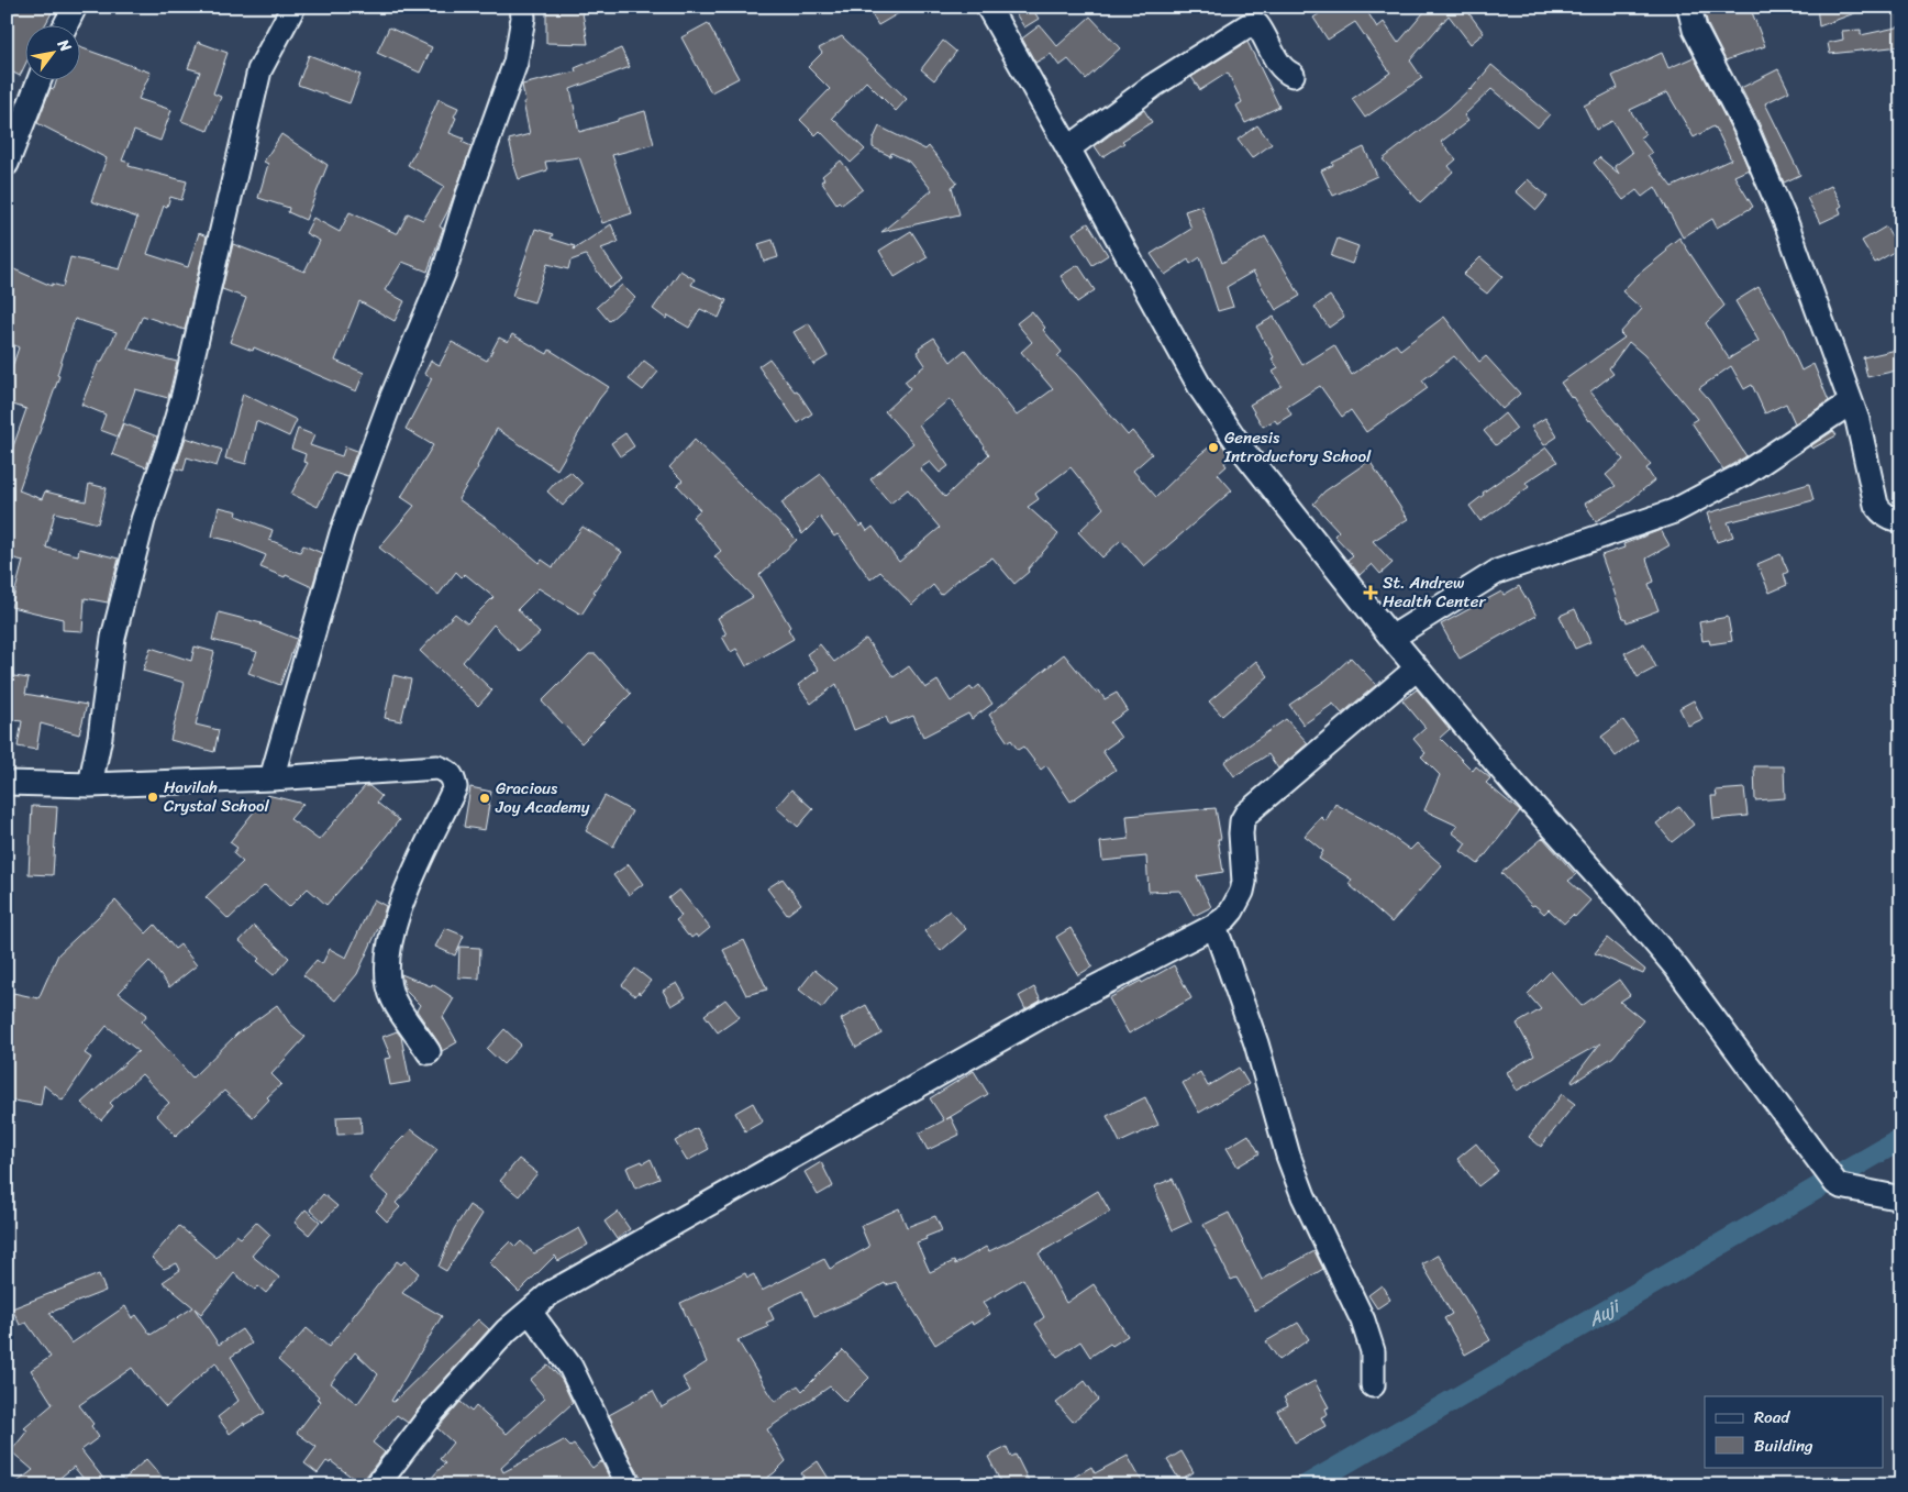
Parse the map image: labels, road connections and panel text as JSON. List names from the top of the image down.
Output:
{
  "water": ["Auji"],
  "places": {
    "other": ["Genesis Introductory School", "Havilah Crystal School", "Gracious Joy Academy"],
    "health": ["St. Andrew Health Center"]
  },
  "legend": ["Road", "Building"],
  "north": "top right"
}
